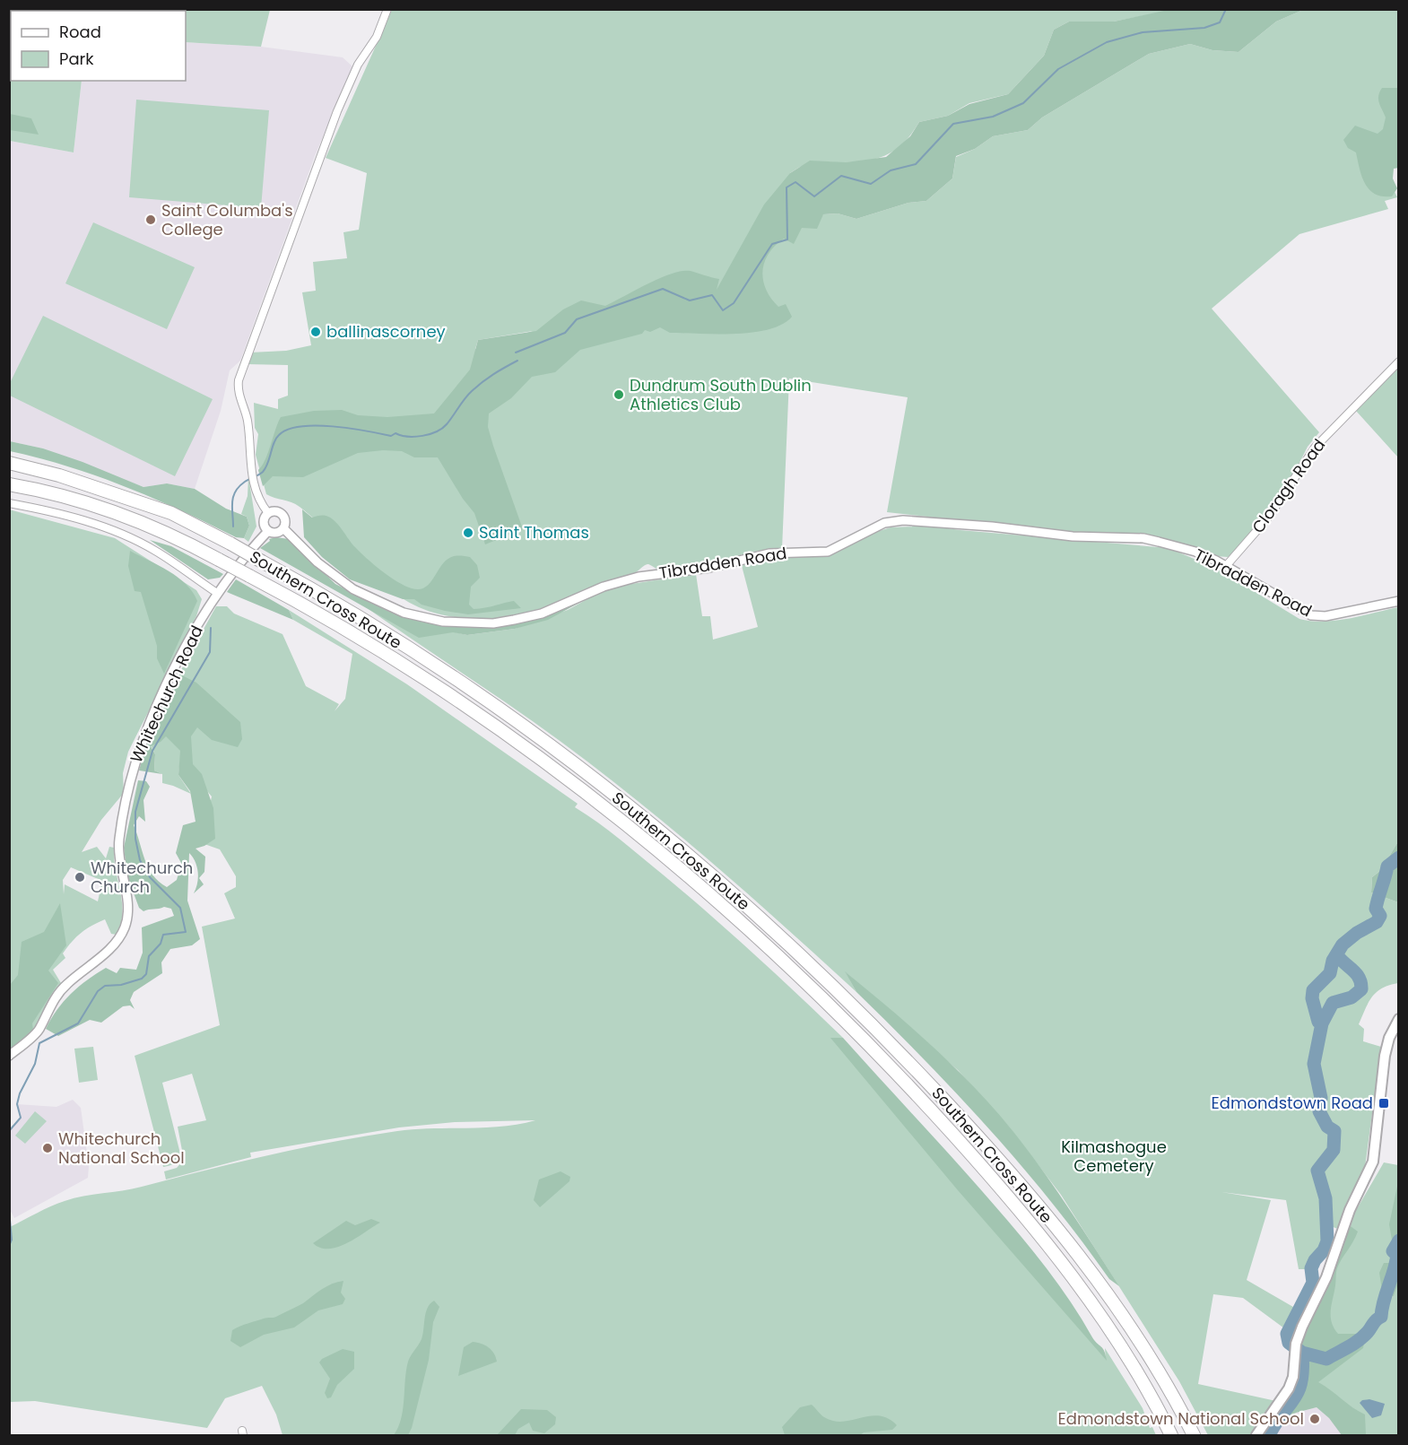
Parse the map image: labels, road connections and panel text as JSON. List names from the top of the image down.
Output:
{
  "streets": {
    "highway": ["Southern Cross Route"],
    "street": ["Cloragh Road", "Tibradden Road", "Whitechurch Road"]
  },
  "crossings": [
    ["Cloragh Road", "Tibradden Road"],
    ["Tibradden Road", "Whitechurch Road"]
  ],
  "parks": ["Kilmashogue Cemetery"],
  "places": {
    "other": [
      "Saint Columba's College",
      "ballinascorney",
      "Dundrum South Dublin Athletics Club",
      "Saint Thomas",
      "Whitechurch Church",
      "Whitechurch National School",
      "Edmondstown National School"
    ],
    "transit": ["Edmondstown Road"]
  },
  "legend": ["Road", "Park"]
}
